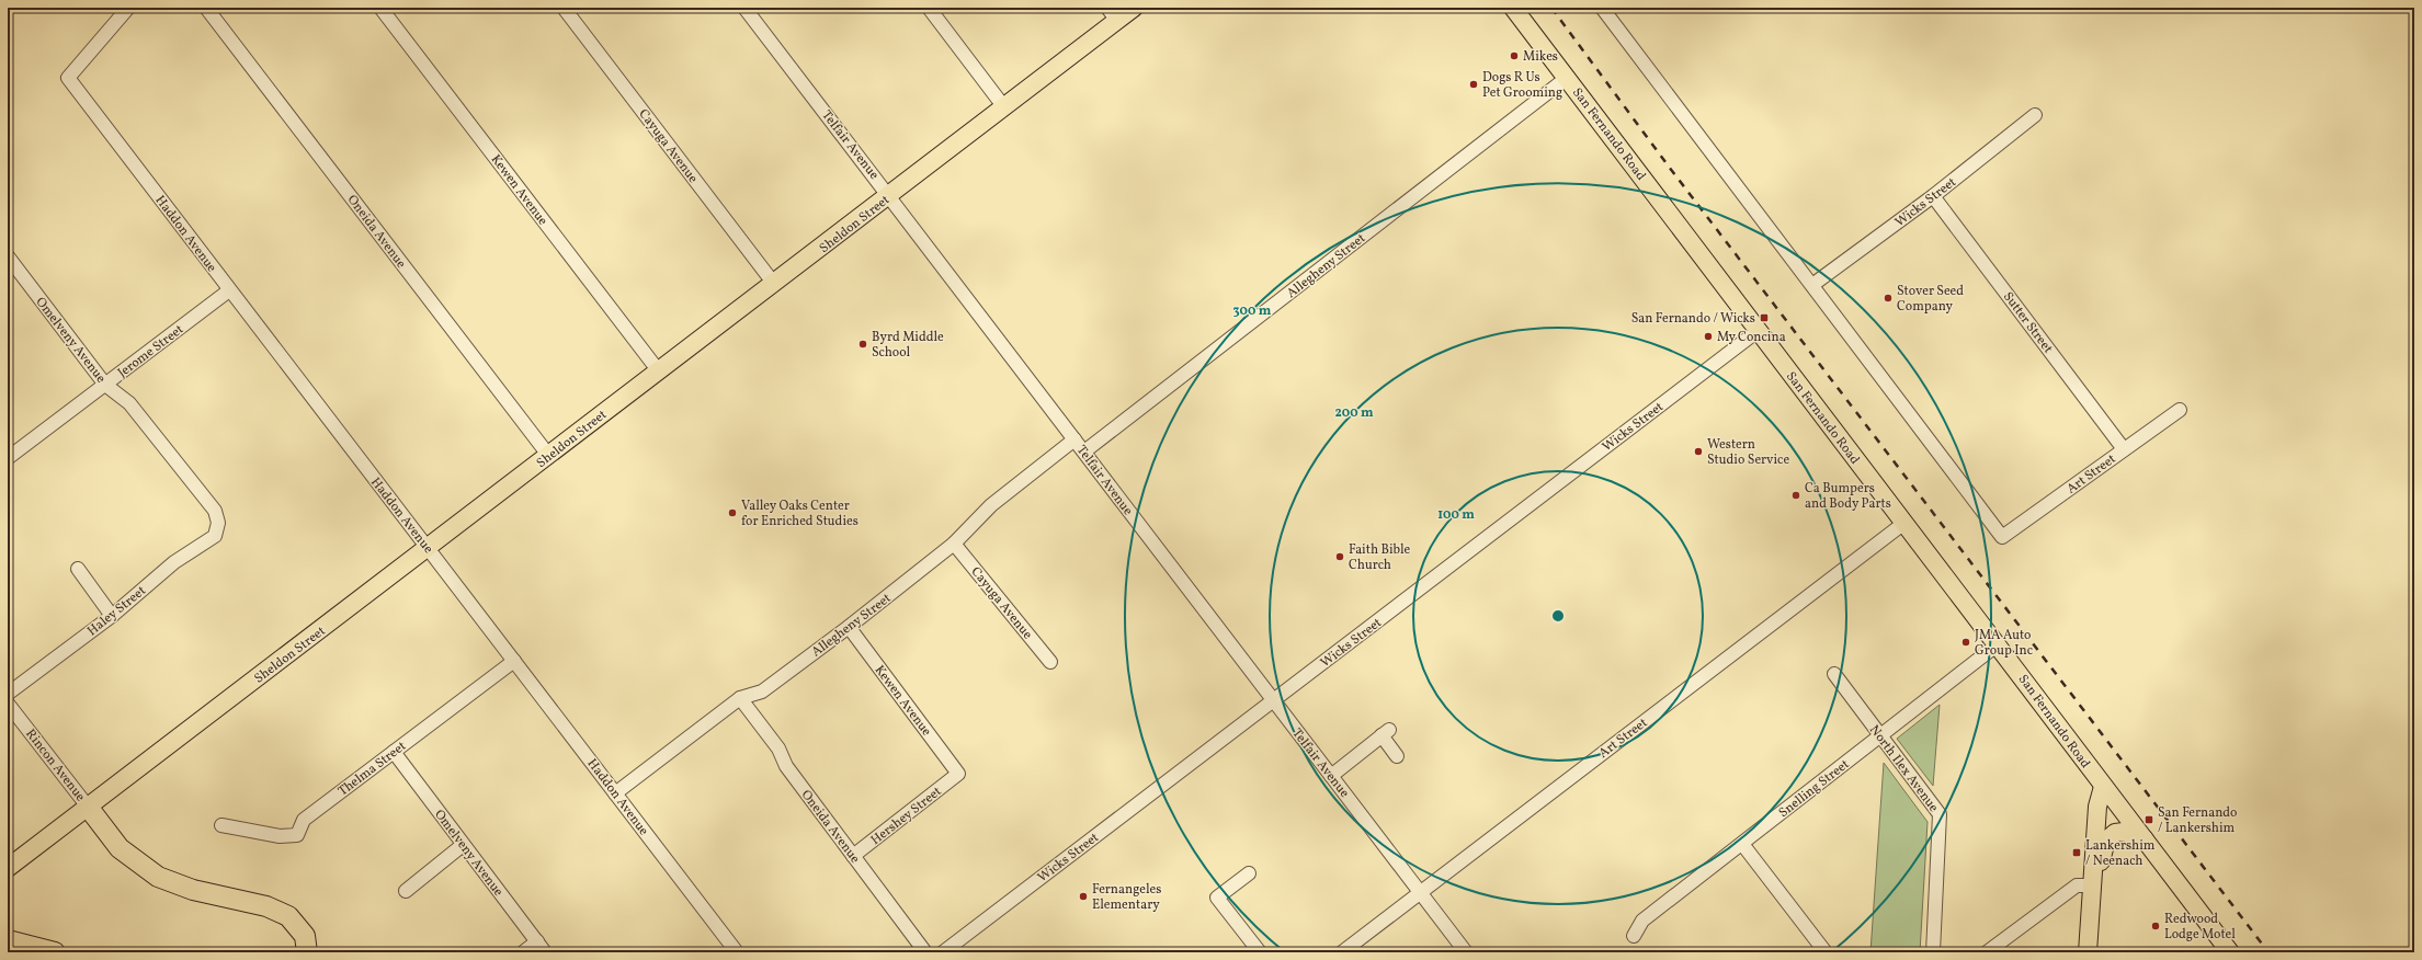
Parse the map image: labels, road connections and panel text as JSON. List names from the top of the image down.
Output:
{
  "streets": {
    "main road": ["San Fernando Road", "Sheldon Street"],
    "street": [
      "Telfair Avenue",
      "Cayuga Avenue",
      "Kewen Avenue",
      "Wicks Street",
      "Oneida Avenue",
      "Haddon Avenue",
      "Allegheny Street",
      "Sutter Street",
      "Omelveny Avenue",
      "Jerome Street",
      "Art Street",
      "Haley Street",
      "Rincon Avenue",
      "Thelma Street",
      "North Ilex Avenue",
      "Snelling Street",
      "Hershey Street"
    ]
  },
  "crossings": [
    ["San Fernando Road", "Wicks Street"],
    ["San Fernando Road", "Allegheny Street"],
    ["San Fernando Road", "Art Street"],
    ["San Fernando Road", "Snelling Street"],
    ["Telfair Avenue", "Wicks Street"],
    ["Telfair Avenue", "Sheldon Street"],
    ["Telfair Avenue", "Allegheny Street"],
    ["Telfair Avenue", "Art Street"],
    ["Cayuga Avenue", "Sheldon Street"],
    ["Cayuga Avenue", "Allegheny Street"],
    ["Kewen Avenue", "Sheldon Street"],
    ["Kewen Avenue", "Allegheny Street"],
    ["Kewen Avenue", "Hershey Street"],
    ["Wicks Street", "Sutter Street"],
    ["Wicks Street", "Art Street"],
    ["Sheldon Street", "Oneida Avenue"],
    ["Sheldon Street", "Haddon Avenue"],
    ["Sheldon Street", "Rincon Avenue"],
    ["Oneida Avenue", "Allegheny Street"],
    ["Oneida Avenue", "Hershey Street"],
    ["Haddon Avenue", "Allegheny Street"],
    ["Haddon Avenue", "Jerome Street"],
    ["Haddon Avenue", "Thelma Street"],
    ["Sutter Street", "Art Street"],
    ["Omelveny Avenue", "Jerome Street"],
    ["Omelveny Avenue", "Haley Street"],
    ["Omelveny Avenue", "Thelma Street"],
    ["North Ilex Avenue", "Snelling Street"]
  ],
  "places": {
    "other": [
      "Mikes",
      "Dogs R Us Pet Grooming",
      "Stover Seed Company",
      "My Concina",
      "Byrd Middle School",
      "Western Studio Service",
      "Ca Bumpers and Body Parts",
      "Valley Oaks Center for Enriched Studies",
      "Faith Bible Church",
      "JMA Auto Group Inc",
      "Fernangeles Elementary",
      "Redwood Lodge Motel"
    ],
    "transit": ["San Fernando / Wicks", "San Fernando / Lankershim", "Lankershim / Neenach"]
  },
  "rings": ["300 m", "200 m", "100 m"]
}
